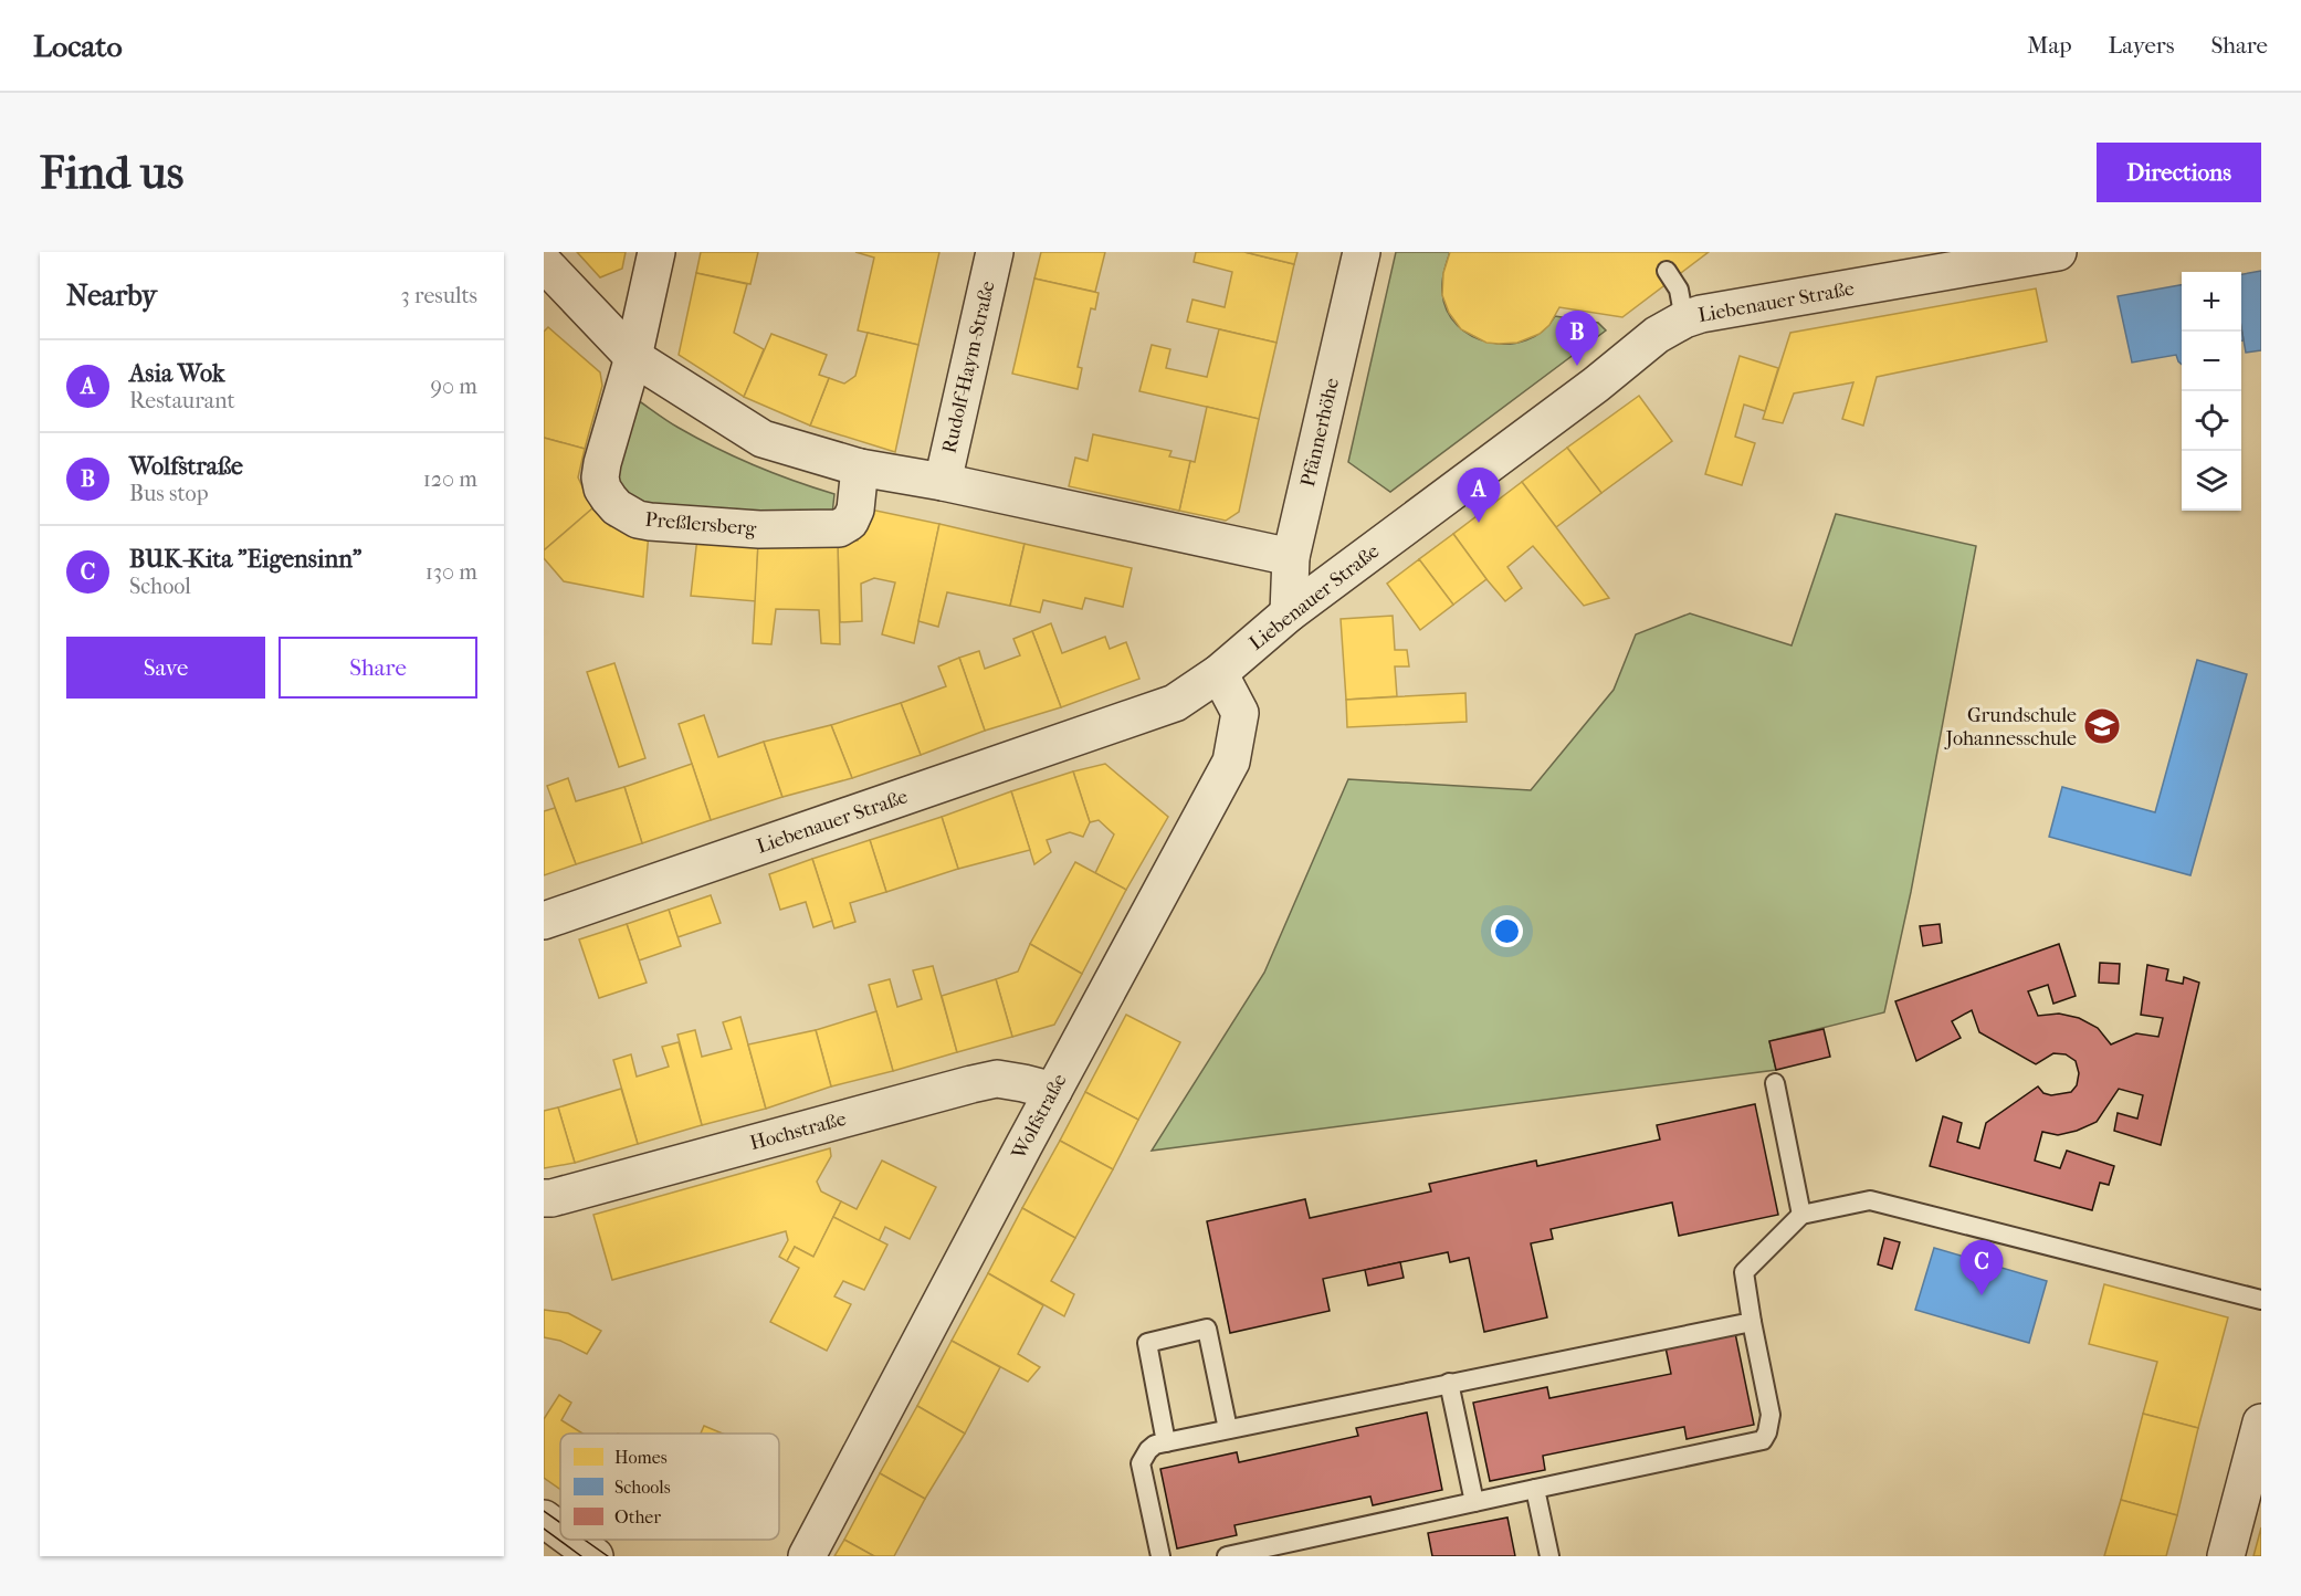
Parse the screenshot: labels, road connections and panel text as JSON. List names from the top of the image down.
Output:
{
  "streets": {
    "street": [
      "Liebenauer Straße",
      "Rudolf-Haym-Straße",
      "Pfännerhöhe",
      "Preßlersberg",
      "Wolfstraße",
      "Hochstraße"
    ]
  },
  "crossings": [
    ["Liebenauer Straße", "Pfännerhöhe"],
    ["Liebenauer Straße", "Wolfstraße"],
    ["Wolfstraße", "Hochstraße"]
  ],
  "places": {
    "school or university": ["Grundschule Johannesschule"]
  },
  "legend": ["Homes", "Schools", "Other"],
  "page": {
    "header": "Locato",
    "nav": ["Map", "Layers", "Share"],
    "buttons": [
      "Directions",
      ["Save", "Share"]
    ],
    "title": "Find us",
    "heading": ["Nearby", "3 results"],
    "map_buttons": ["+", "−"],
    "pins": ["B", "A", "C"],
    "list": [
      {
        "mark": "A",
        "name": "Asia Wok",
        "note": "Restaurant",
        "value": "90 m"
      },
      {
        "mark": "B",
        "name": "Wolfstraße",
        "note": "Bus stop",
        "value": "120 m"
      },
      {
        "mark": "C",
        "name": "BUK-Kita \"Eigensinn\"",
        "note": "School",
        "value": "130 m"
      }
    ]
  }
}
